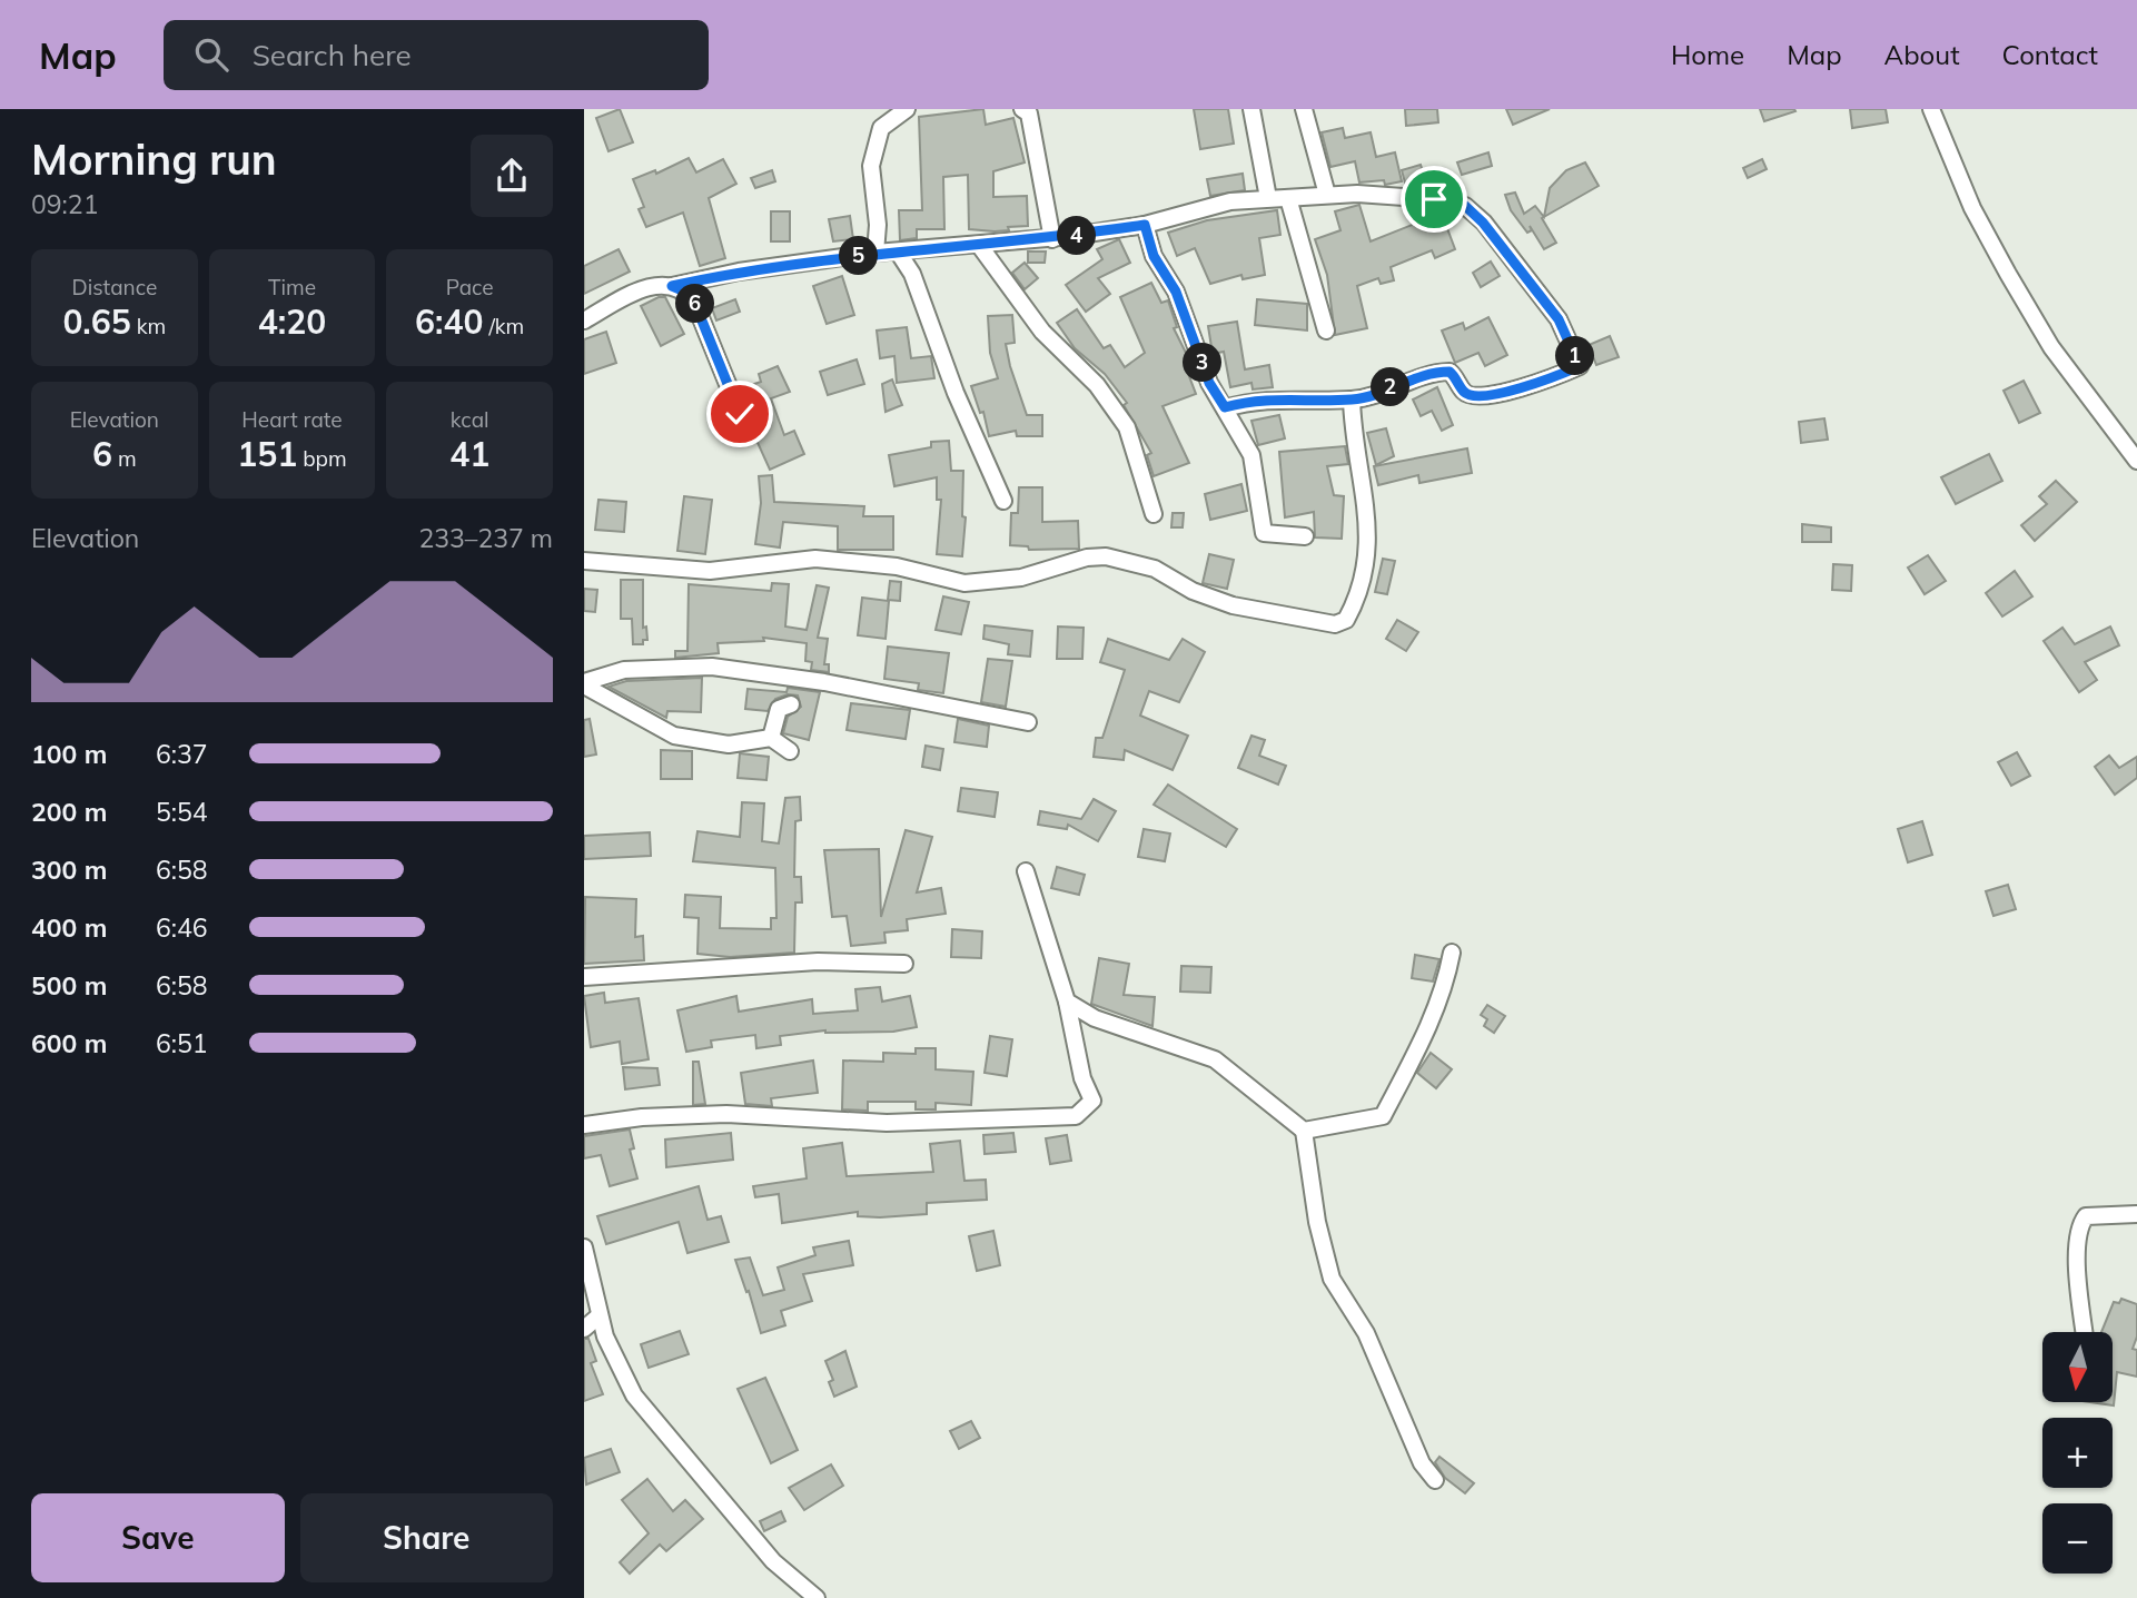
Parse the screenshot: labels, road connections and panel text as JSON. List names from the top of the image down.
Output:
{
  "north": "bottom",
  "page": {
    "header": "Map",
    "search": "Search here",
    "nav": [
      "Home",
      "Map",
      "About",
      "Contact"
    ],
    "heading": ["Morning run", "09:21"],
    "pins": [
      "4",
      "5",
      "6",
      "1",
      "3",
      "2"
    ],
    "stats": [
      ["Distance", "0.65 km"],
      ["Time", "4:20"],
      ["Pace", "6:40 /km"],
      ["Elevation", "6 m"],
      ["Heart rate", "151 bpm"],
      ["kcal", "41"]
    ],
    "chart": ["Elevation", "233–237 m"],
    "list": [
      {
        "name": "100 m",
        "note": "6:37"
      },
      {
        "name": "200 m",
        "note": "5:54"
      },
      {
        "name": "300 m",
        "note": "6:58"
      },
      {
        "name": "400 m",
        "note": "6:46"
      },
      {
        "name": "500 m",
        "note": "6:58"
      },
      {
        "name": "600 m",
        "note": "6:51"
      }
    ],
    "map_buttons": ["+", "−"],
    "buttons": ["Save", "Share"]
  }
}
